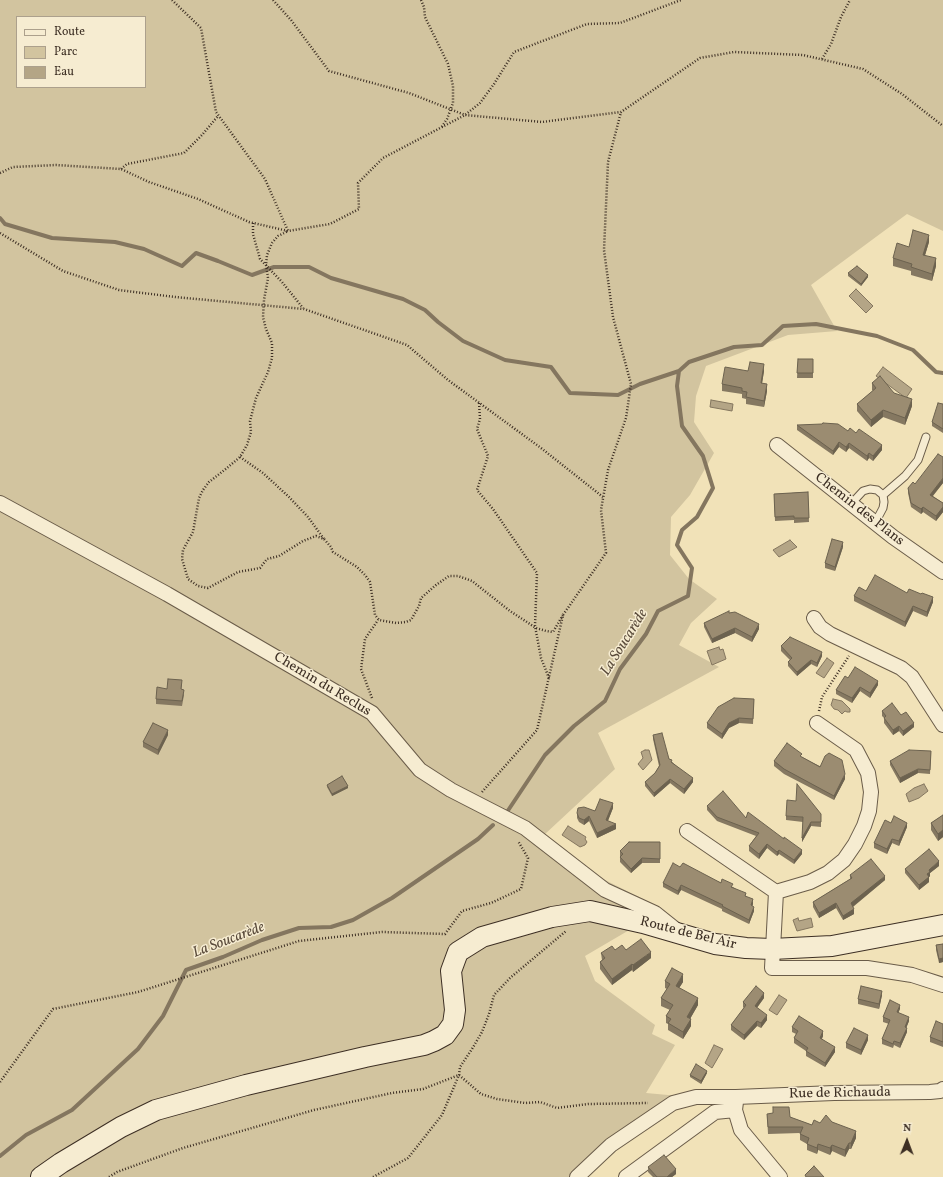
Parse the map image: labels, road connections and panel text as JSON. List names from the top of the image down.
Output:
{
  "streets": {
    "street": [
      "Chemin des Plans",
      "Chemin du Reclus",
      "Route de Bel Air",
      "Rue de Richauda"
    ]
  },
  "crossings": [
    ["Chemin du Reclus", "Route de Bel Air"]
  ],
  "water": ["La Soucarède"],
  "legend": ["Route", "Parc", "Eau"],
  "north": "top"
}
